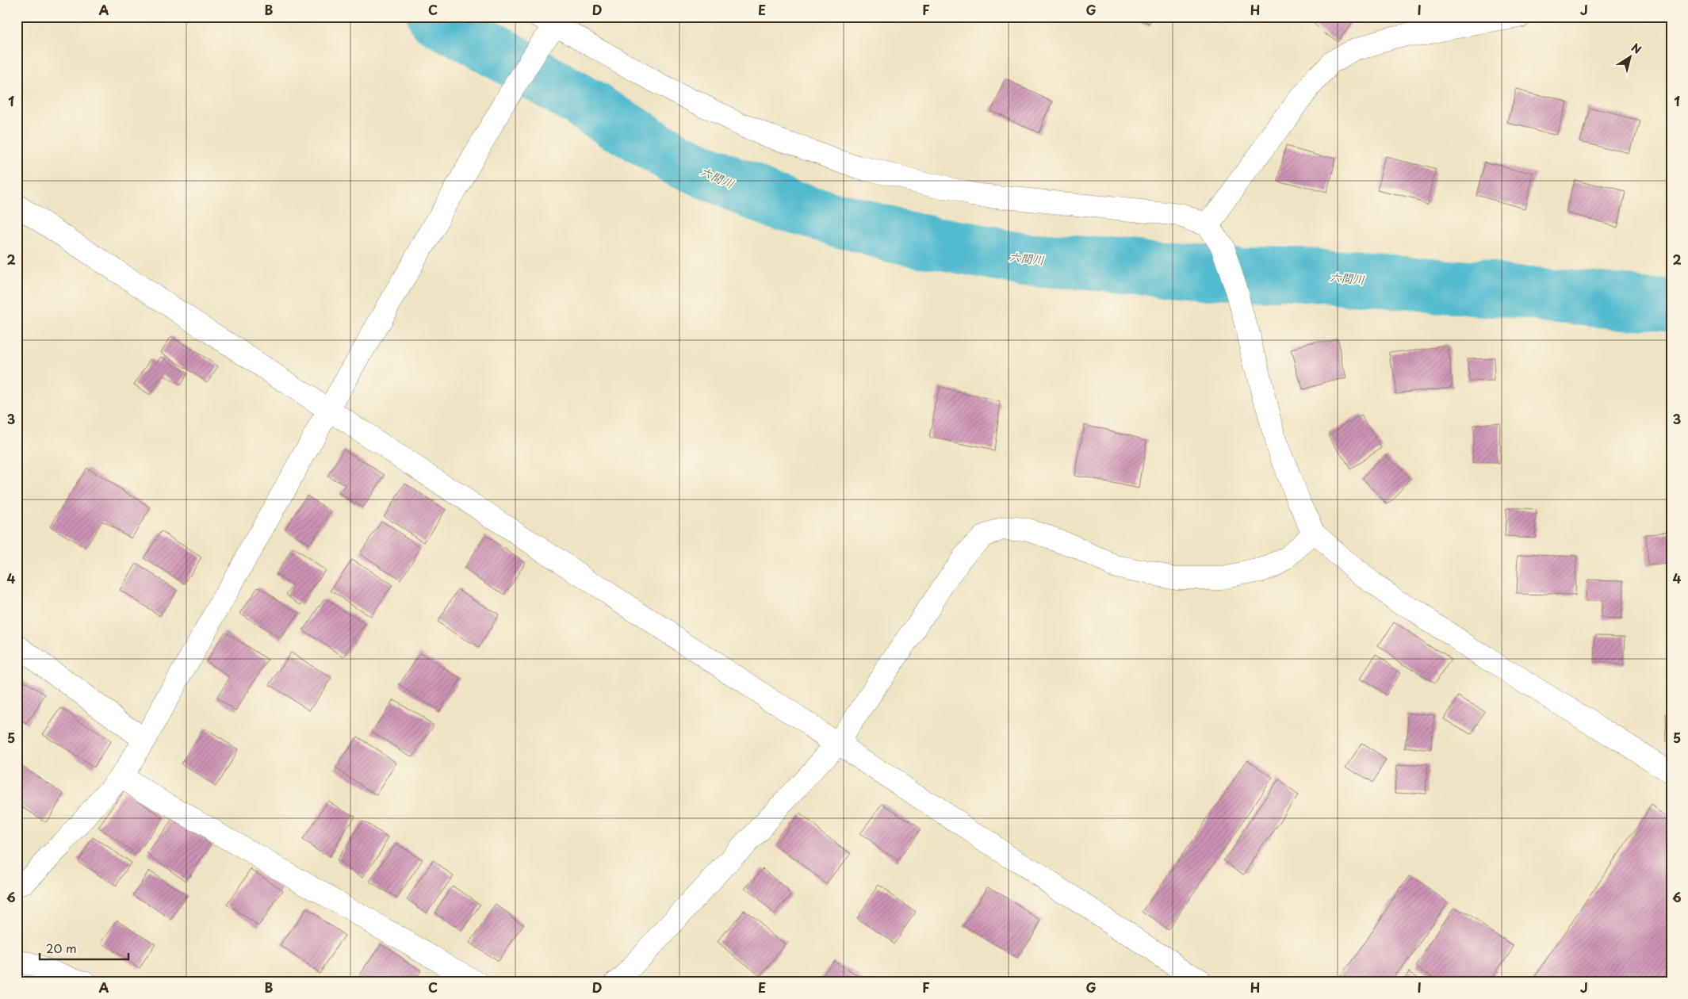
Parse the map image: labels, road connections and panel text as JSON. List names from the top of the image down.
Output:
{
  "water": ["六間川"],
  "scale_bar": "20 m",
  "north": "top right",
  "grid": {
    "columns": [
      "A",
      "B",
      "C",
      "D",
      "E",
      "F",
      "G",
      "H",
      "I",
      "J"
    ],
    "rows": [
      "1",
      "2",
      "3",
      "4",
      "5",
      "6"
    ]
  }
}
